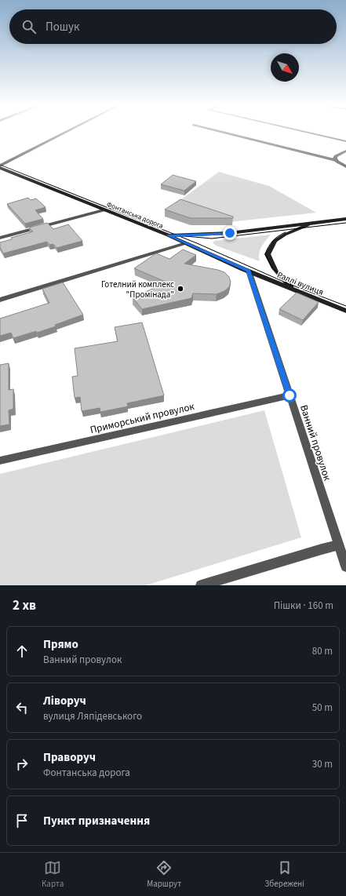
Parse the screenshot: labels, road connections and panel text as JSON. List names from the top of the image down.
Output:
{
  "streets": {
    "main road": ["Фонтанська дорога", "Раллі вулиця"],
    "street": ["Приморський провулок", "Ванний провулок"]
  },
  "crossings": [
    ["Фонтанська дорога", "Раллі вулиця"],
    ["Раллі вулиця", "Ванний провулок"],
    ["Приморський провулок", "Ванний провулок"]
  ],
  "places": ["Готелний комплекс \"Промінада\""],
  "north": "bottom right",
  "page": {
    "search": "Пошук",
    "heading": ["2 хв", "Пішки · 160 m"],
    "list": [
      ["Прямо", "Ванний провулок", "80 m"],
      ["Ліворуч", "вулиця Ляпідевського", "50 m"],
      ["Праворуч", "Фонтанська дорога", "30 m"],
      "Пункт призначення"
    ],
    "nav": ["Карта", "Маршрут", "Збережені"]
  }
}
